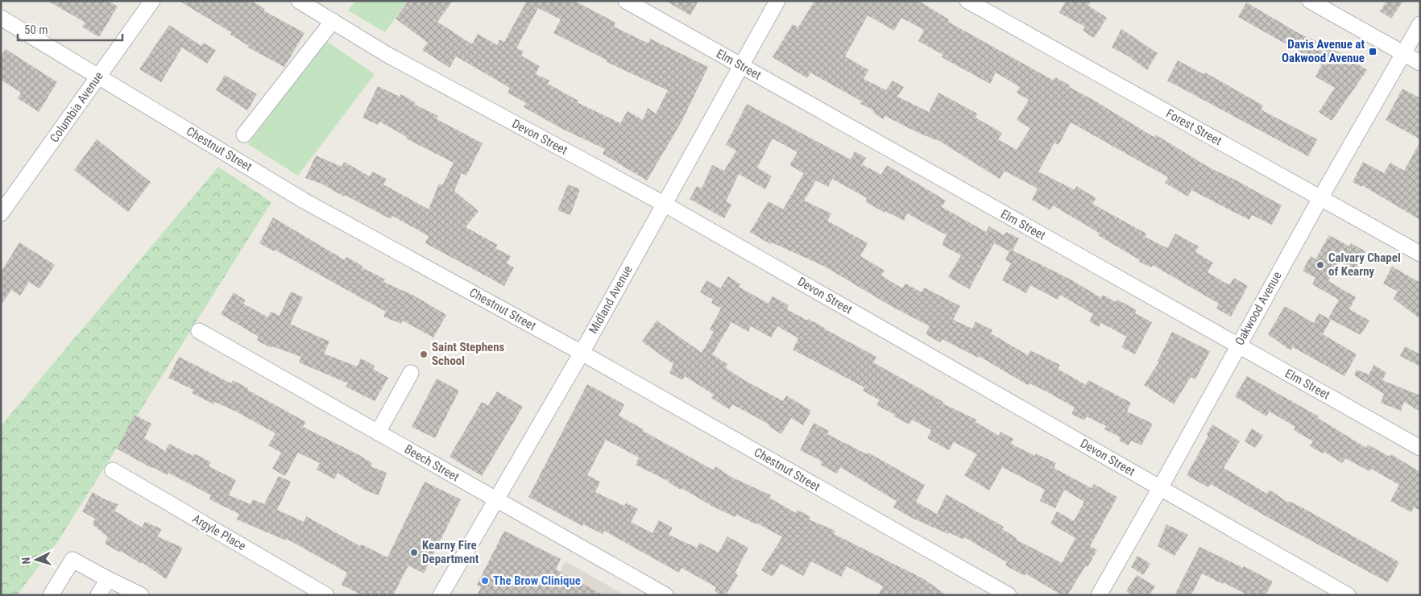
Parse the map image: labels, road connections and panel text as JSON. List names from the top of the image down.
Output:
{
  "streets": {
    "street": [
      "Elm Street",
      "Columbia Avenue",
      "Forest Street",
      "Devon Street",
      "Chestnut Street",
      "Midland Avenue",
      "Oakwood Avenue",
      "Beech Street",
      "Argyle Place"
    ]
  },
  "crossings": [
    ["Elm Street", "Midland Avenue"],
    ["Elm Street", "Oakwood Avenue"],
    ["Columbia Avenue", "Chestnut Street"],
    ["Forest Street", "Oakwood Avenue"],
    ["Devon Street", "Midland Avenue"],
    ["Devon Street", "Oakwood Avenue"],
    ["Chestnut Street", "Midland Avenue"],
    ["Midland Avenue", "Beech Street"]
  ],
  "places": {
    "transit": ["Davis Avenue at Oakwood Avenue"],
    "other": [
      "Calvary Chapel of Kearny",
      "Saint Stephens School",
      "Kearny Fire Department",
      "The Brow Clinique"
    ]
  },
  "scale_bar": "50 m",
  "north": "left"
}
